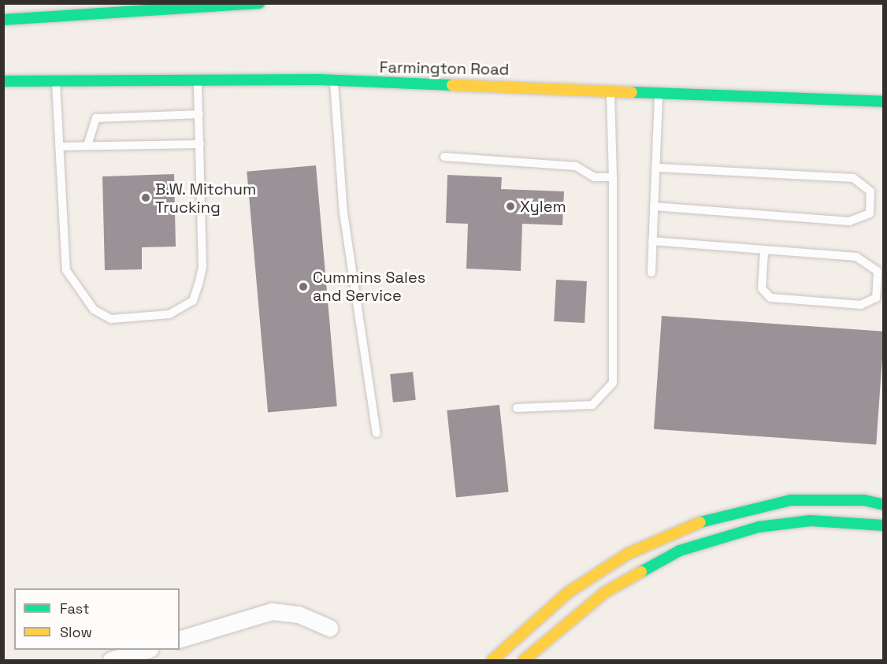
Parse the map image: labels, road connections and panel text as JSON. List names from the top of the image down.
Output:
{
  "streets": {
    "main road": ["Farmington Road"]
  },
  "places": ["B.W. Mitchum Trucking", "Xylem", "Cummins Sales and Service"],
  "legend": ["Fast", "Slow"]
}
